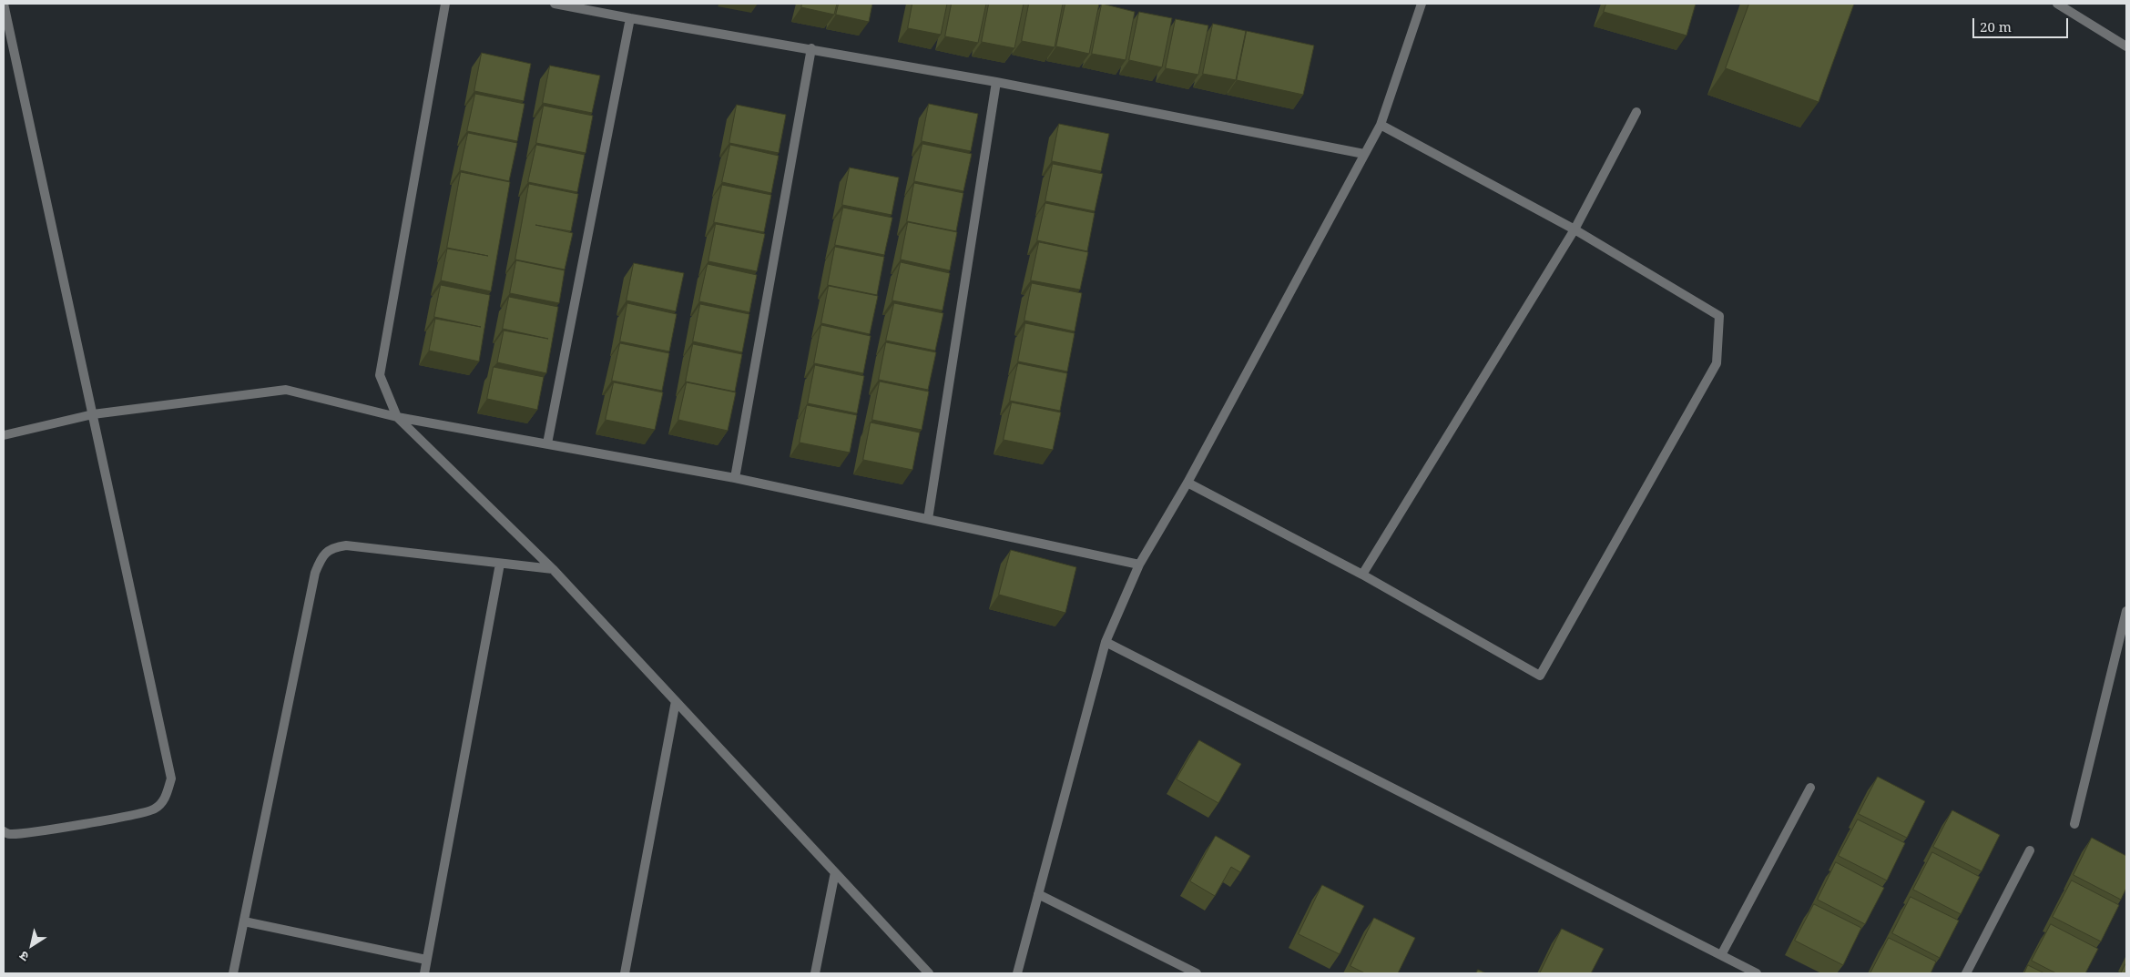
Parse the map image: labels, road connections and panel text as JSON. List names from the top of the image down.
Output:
{
  "scale_bar": "20 m",
  "north": "bottom left"
}
